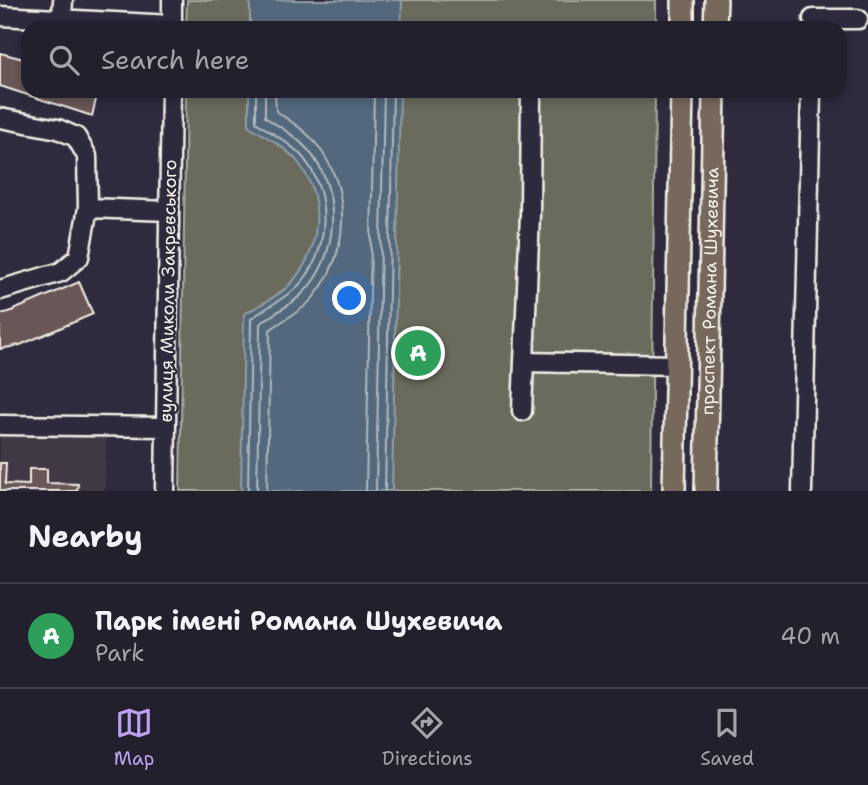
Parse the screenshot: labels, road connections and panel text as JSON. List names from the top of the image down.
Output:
{
  "streets": {
    "main road": ["проспект Романа Шухевича"],
    "street": ["вулиця Миколи Закревського"]
  },
  "page": {
    "search": "Search here",
    "pins": "A",
    "heading": "Nearby",
    "list": [
      {
        "mark": "A",
        "name": "Парк імені Романа Шухевича",
        "note": "Park",
        "value": "40 m"
      }
    ],
    "nav": ["Map", "Directions", "Saved"]
  }
}
